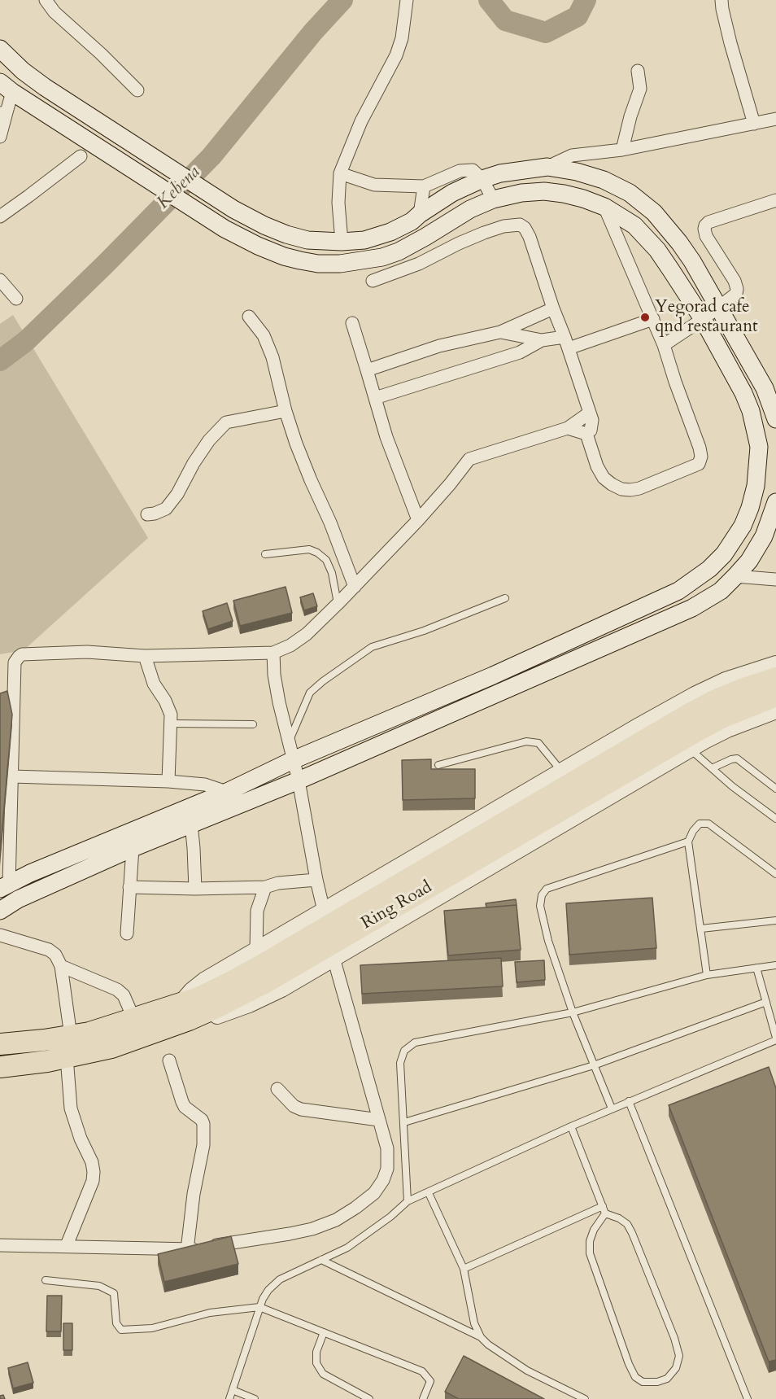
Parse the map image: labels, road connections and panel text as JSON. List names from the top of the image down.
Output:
{
  "streets": {
    "highway": ["Ring Road"]
  },
  "water": ["Kebena"],
  "places": ["Yegorad cafe qnd restaurant"]
}
